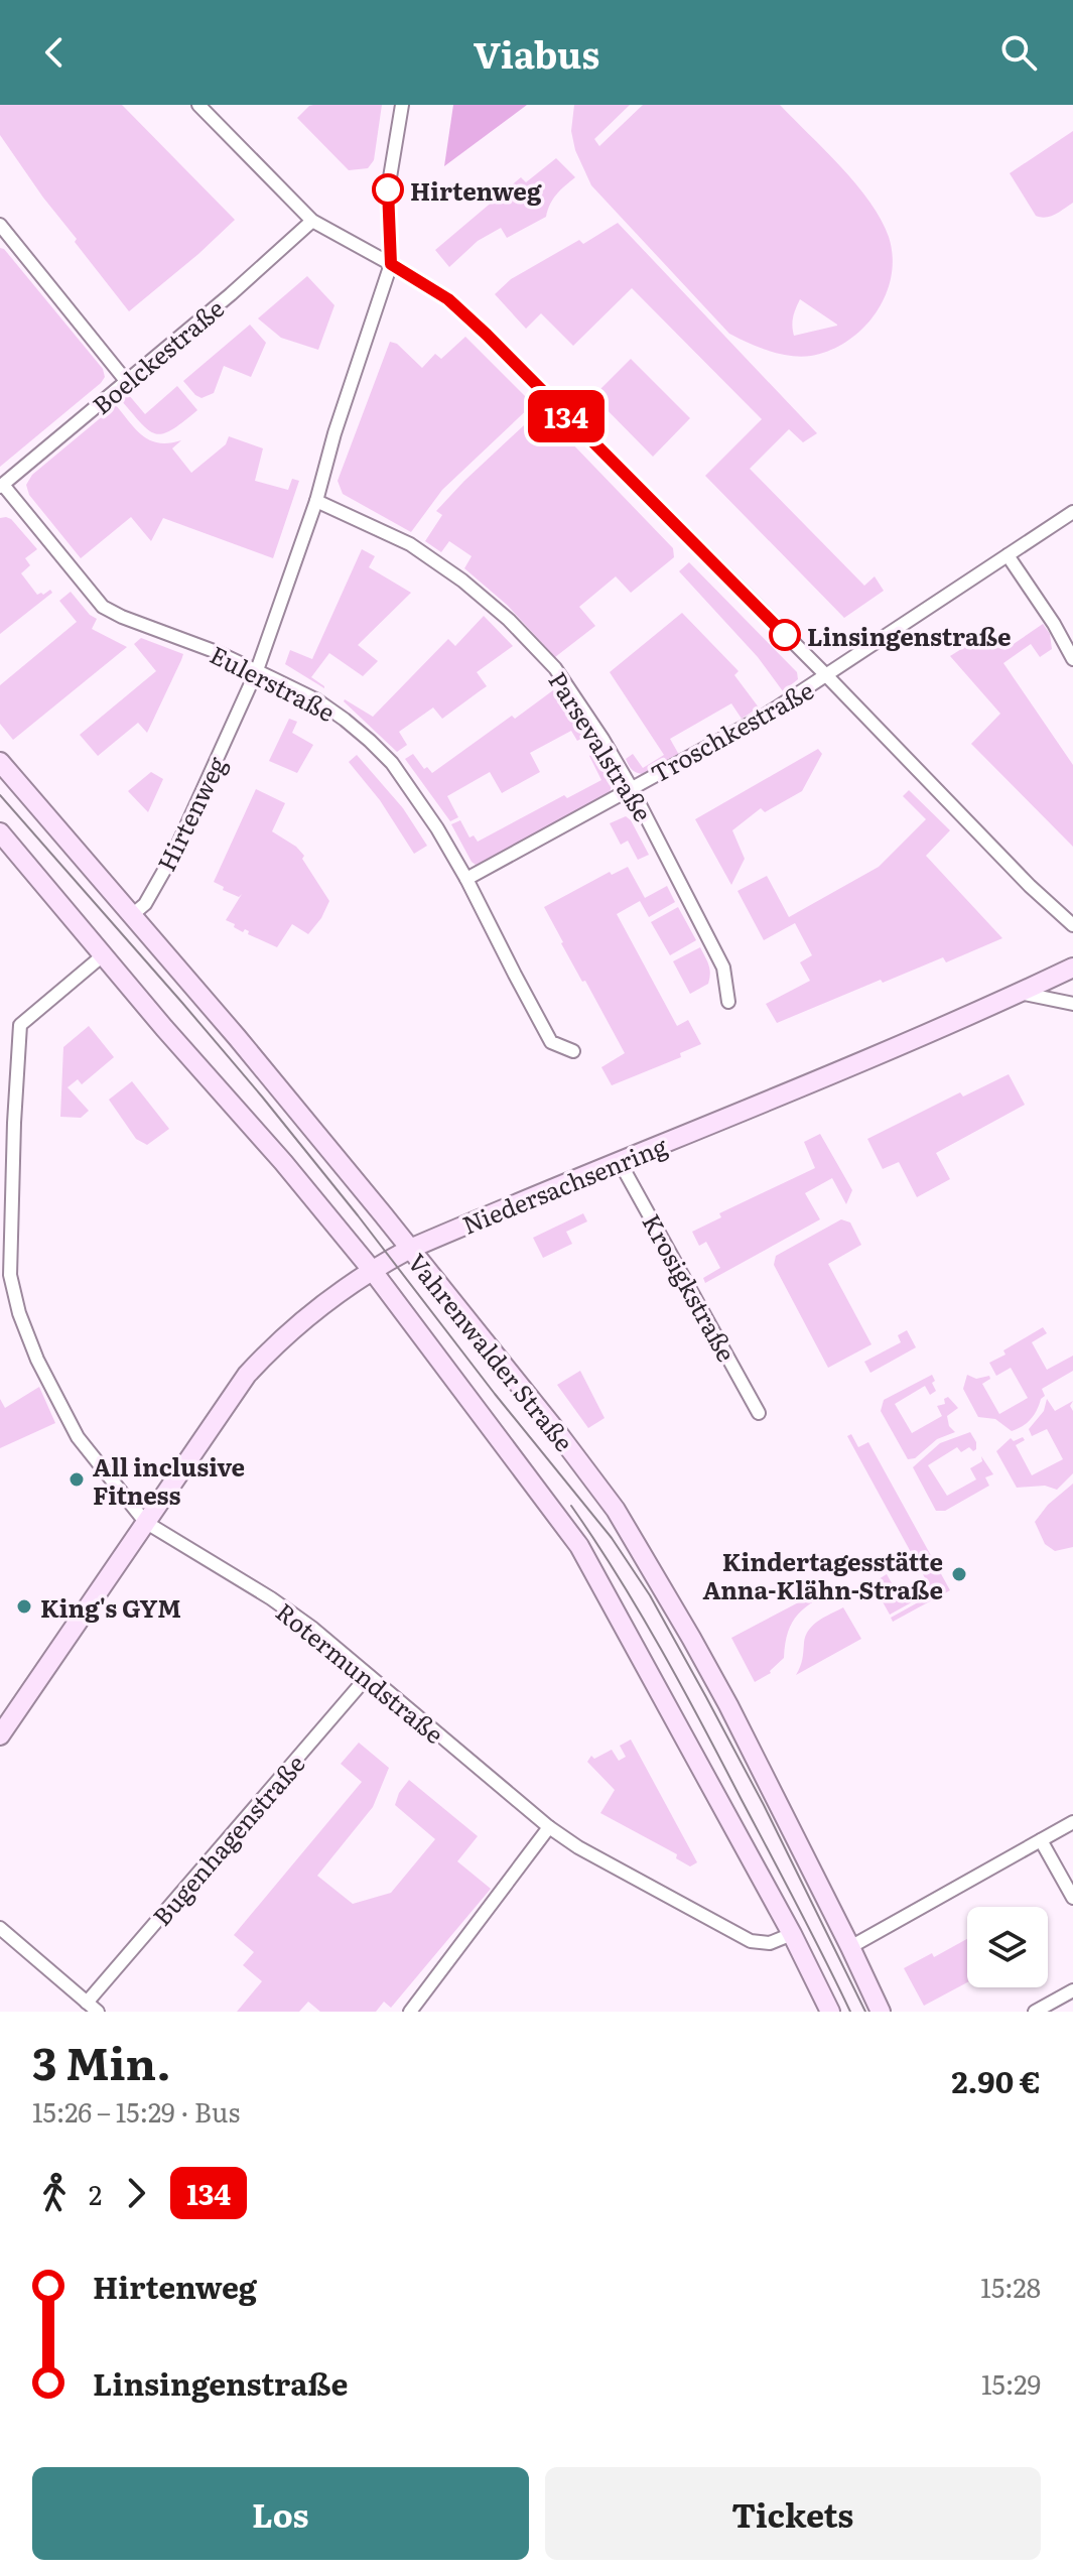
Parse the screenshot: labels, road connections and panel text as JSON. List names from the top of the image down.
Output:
{
  "streets": {
    "main road": ["Niedersachsenring", "Vahrenwalder Straße"],
    "street": [
      "Boelckestraße",
      "Eulerstraße",
      "Troschkestraße",
      "Parsevalstraße",
      "Hirtenweg",
      "Krosigkstraße",
      "Rotermundstraße",
      "Bugenhagenstraße"
    ]
  },
  "crossings": [
    ["Boelckestraße", "Eulerstraße"],
    ["Eulerstraße", "Troschkestraße"],
    ["Eulerstraße", "Hirtenweg"],
    ["Troschkestraße", "Parsevalstraße"],
    ["Parsevalstraße", "Hirtenweg"],
    ["Hirtenweg", "Vahrenwalder Straße"],
    ["Niedersachsenring", "Krosigkstraße"],
    ["Niedersachsenring", "Vahrenwalder Straße"],
    ["Niedersachsenring", "Rotermundstraße"],
    ["Vahrenwalder Straße", "Rotermundstraße"],
    ["Rotermundstraße", "Bugenhagenstraße"]
  ],
  "places": [
    "Hirtenweg",
    "Linsingenstraße",
    "All inclusive Fitness",
    "Kindertagesstätte Anna-Klähn-Straße",
    "King's GYM"
  ],
  "lines": ["bus line 134"],
  "page": {
    "header": "Viabus",
    "on_map": "134",
    "heading": ["3 Min.", "15:26 – 15:29 · Bus", "2.90 €"],
    "legs": ["2", "134"],
    "list": [
      {
        "name": "Hirtenweg",
        "value": "15:28"
      },
      {
        "name": "Linsingenstraße",
        "value": "15:29"
      }
    ],
    "buttons": ["Los", "Tickets"]
  }
}
